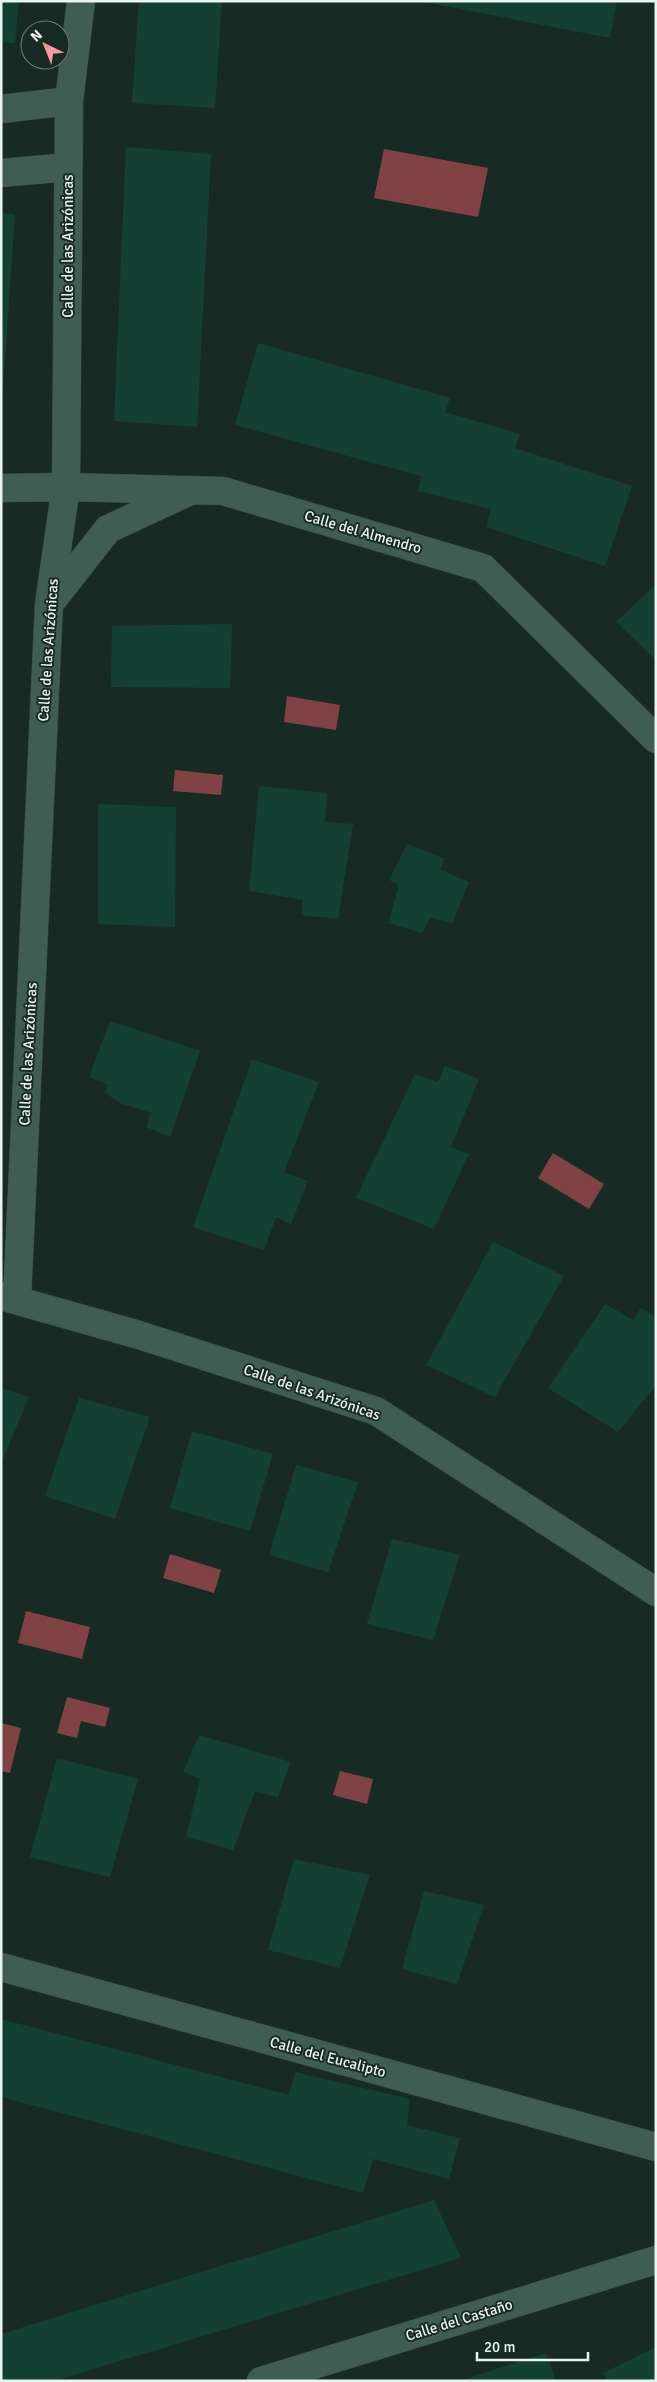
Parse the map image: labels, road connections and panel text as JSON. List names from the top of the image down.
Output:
{
  "streets": {
    "street": [
      "Calle de las Arizónicas",
      "Calle del Almendro",
      "Calle del Eucalipto",
      "Calle del Castaño"
    ]
  },
  "crossings": [
    ["Calle de las Arizónicas", "Calle del Almendro"]
  ],
  "scale_bar": "20 m",
  "north": "top left"
}
